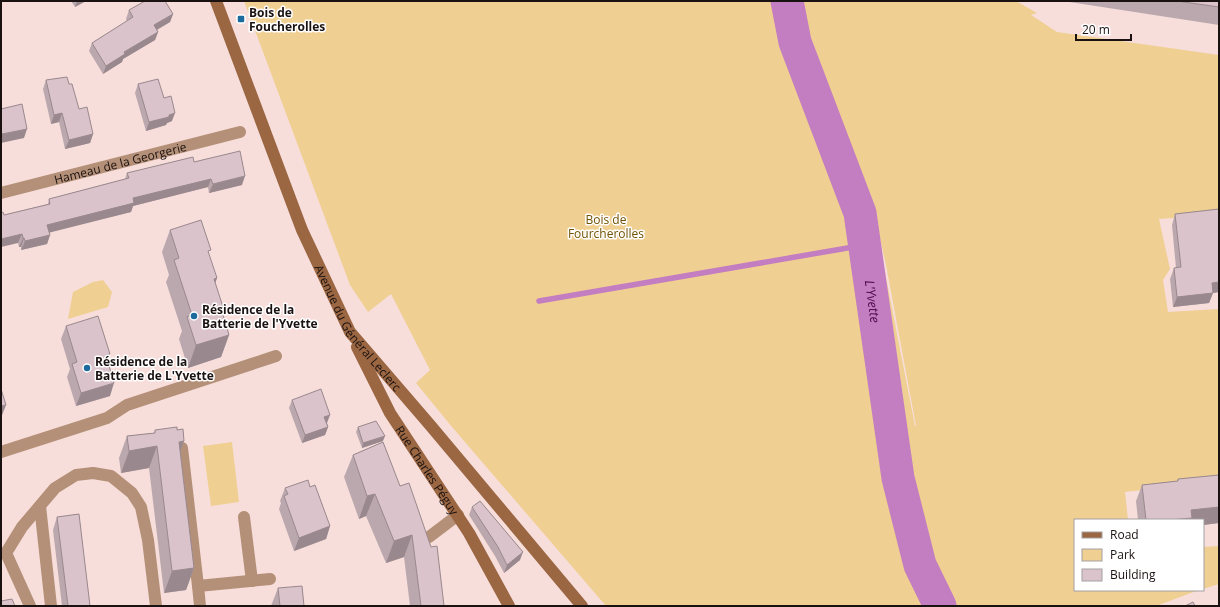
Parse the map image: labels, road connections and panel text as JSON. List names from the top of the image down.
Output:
{
  "streets": {
    "main road": ["Avenue du Général Leclerc", "Rue Charles Péguy"],
    "street": ["Hameau de la Georgerie"]
  },
  "crossings": [
    ["Avenue du Général Leclerc", "Rue Charles Péguy"]
  ],
  "water": ["L'Yvette"],
  "parks": ["Bois de Fourcherolles"],
  "places": {
    "transit": ["Bois de Foucherolles"],
    "other": ["Résidence de la Batterie de l'Yvette", "Résidence de la Batterie de L'Yvette"]
  },
  "legend": ["Road", "Park", "Building"],
  "scale_bar": "20 m"
}
